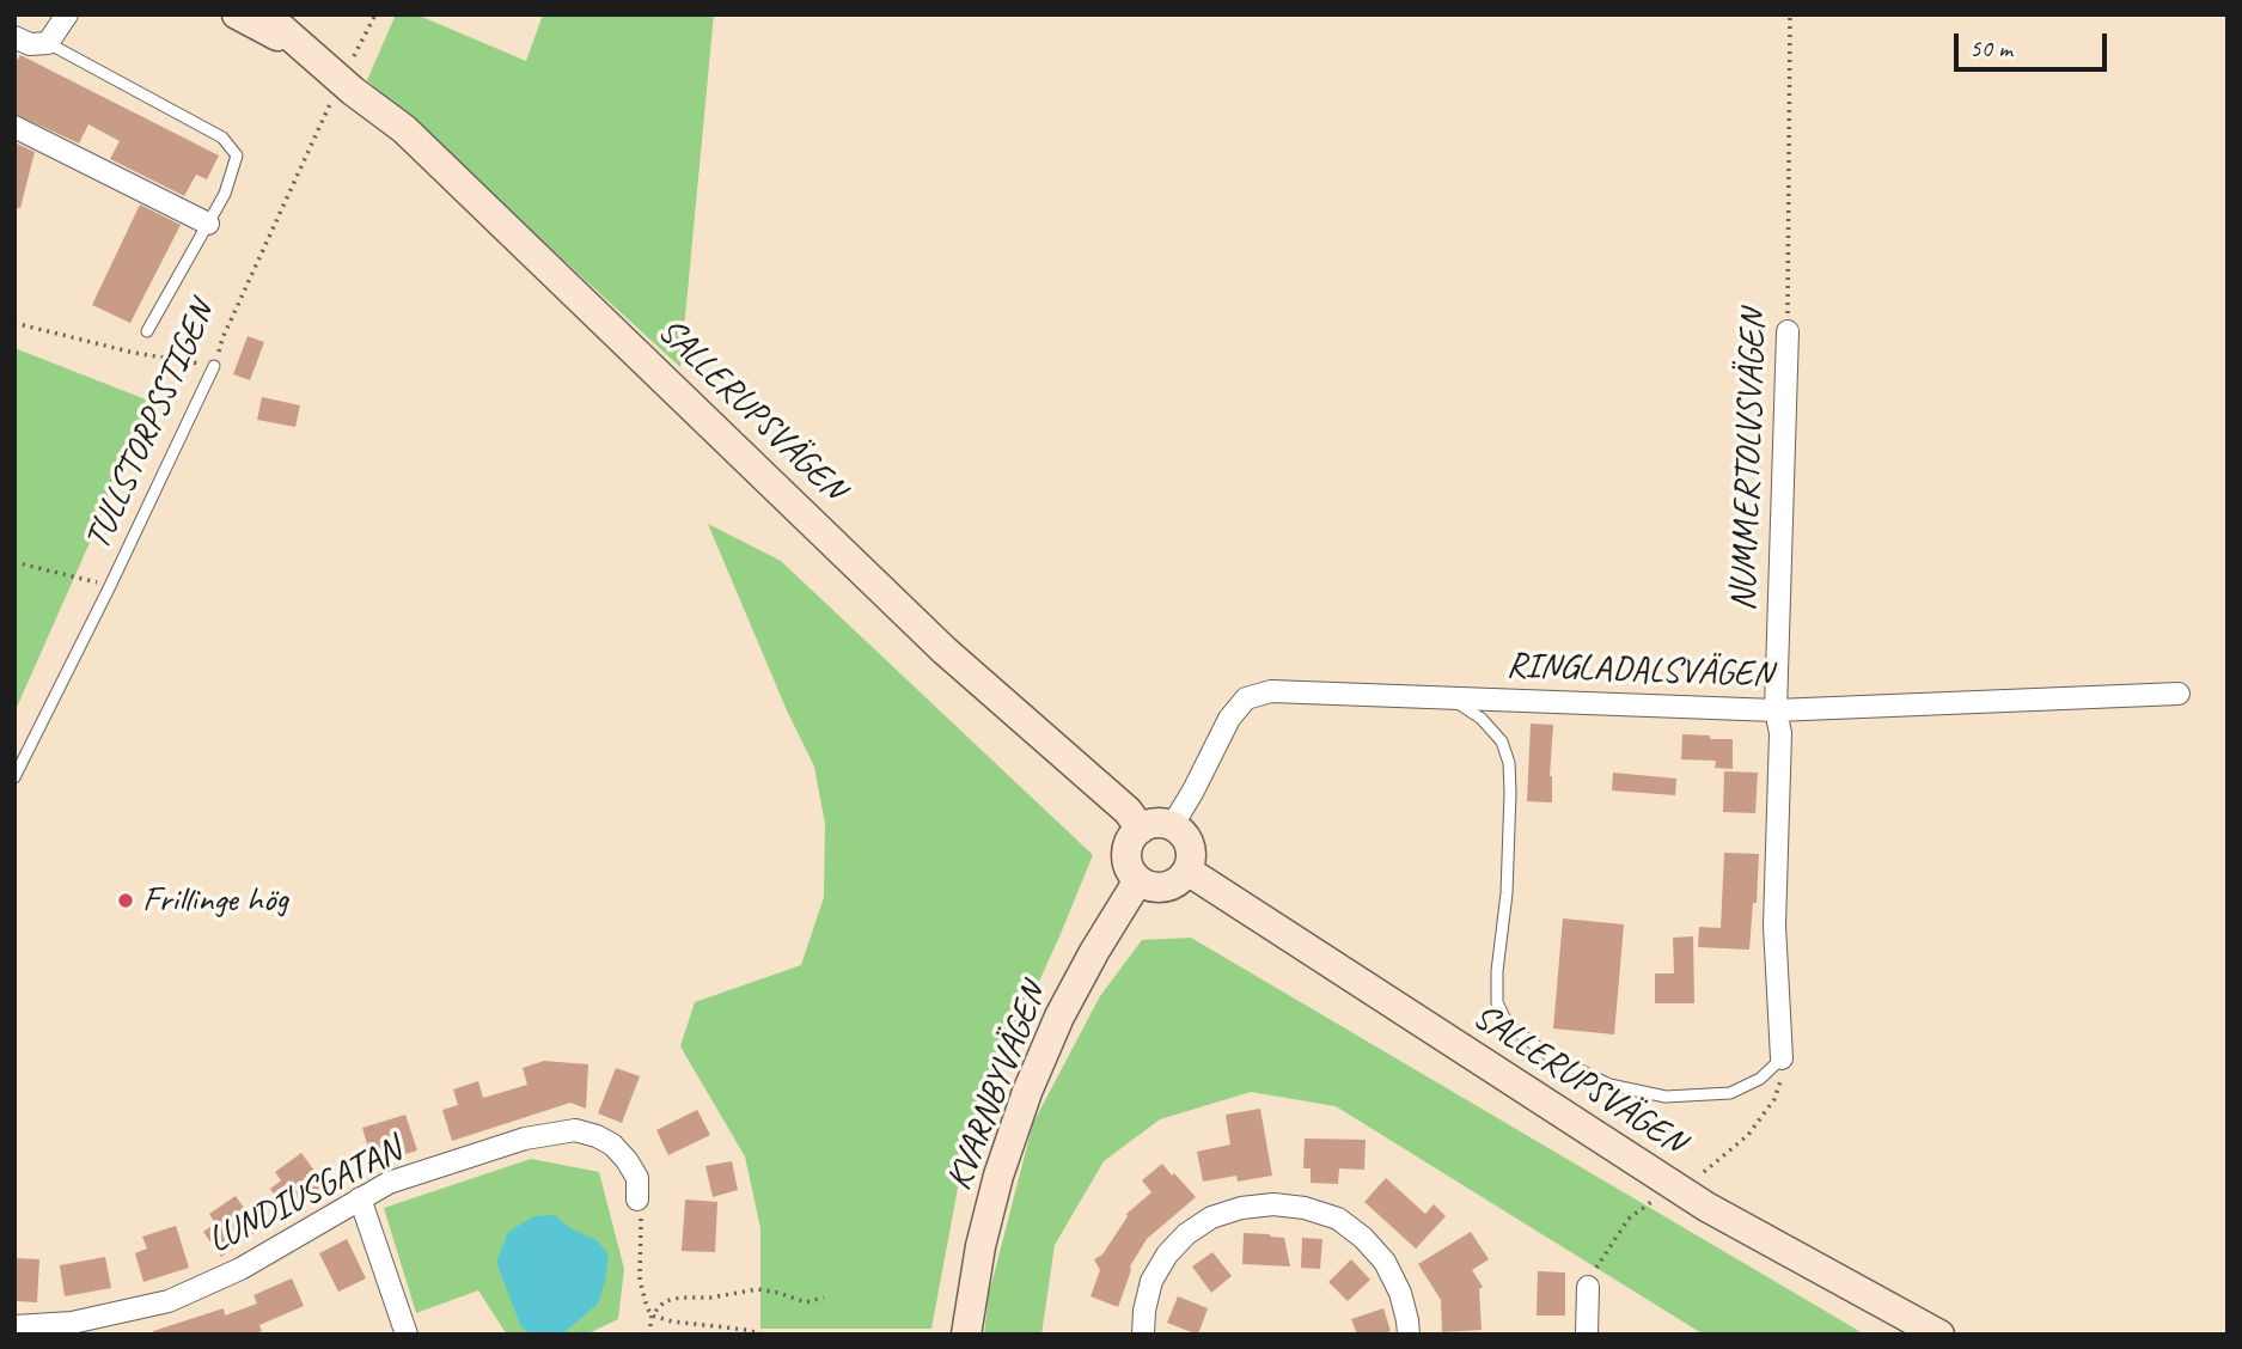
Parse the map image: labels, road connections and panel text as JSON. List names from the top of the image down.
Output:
{
  "streets": {
    "main road": ["SALLERUPSVÄGEN", "KVARNBYVÄGEN"],
    "street": ["NUMMERTOLVSVÄGEN", "RINGLADALSVÄGEN", "LUNDIUSGATAN"],
    "lane": ["TULLSTORPSSTIGEN"]
  },
  "crossings": [
    ["SALLERUPSVÄGEN", "RINGLADALSVÄGEN"],
    ["SALLERUPSVÄGEN", "KVARNBYVÄGEN"],
    ["NUMMERTOLVSVÄGEN", "RINGLADALSVÄGEN"],
    ["RINGLADALSVÄGEN", "KVARNBYVÄGEN"]
  ],
  "places": ["Frillinge hög"],
  "scale_bar": "50 m"
}
